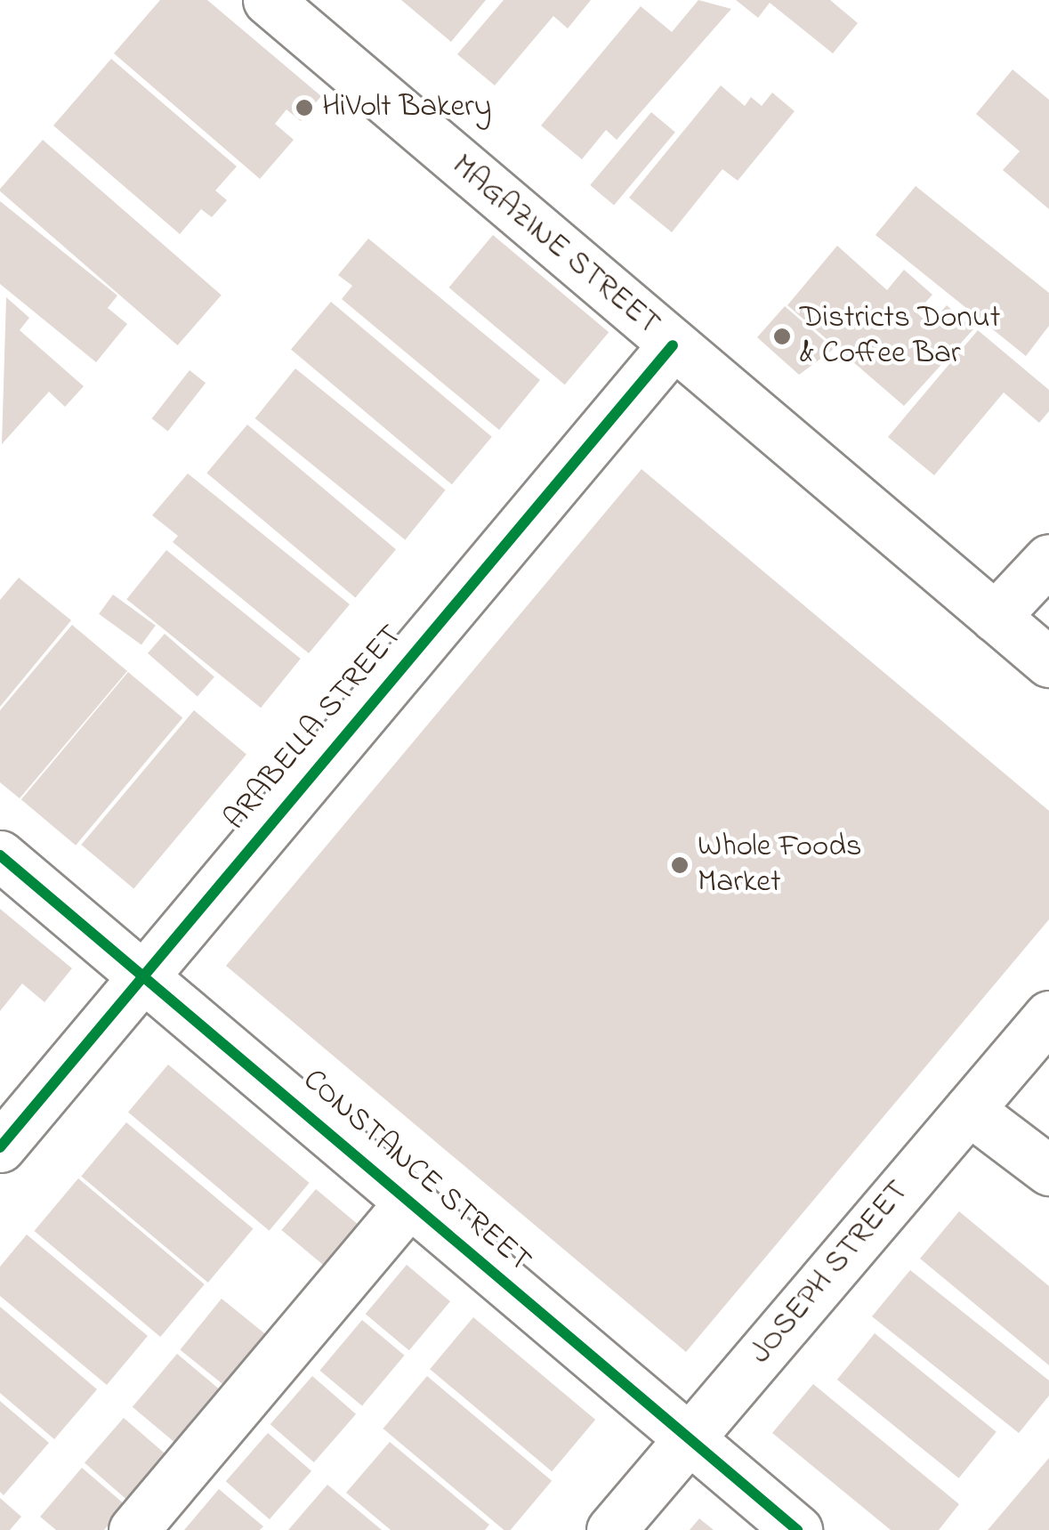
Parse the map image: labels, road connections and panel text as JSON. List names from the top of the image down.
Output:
{
  "streets": {
    "street": [
      "MAGAZINE STREET",
      "ARABELLA STREET",
      "CONSTANCE STREET",
      "JOSEPH STREET"
    ]
  },
  "crossings": [
    ["MAGAZINE STREET", "ARABELLA STREET"],
    ["ARABELLA STREET", "CONSTANCE STREET"],
    ["CONSTANCE STREET", "JOSEPH STREET"]
  ],
  "places": ["HiVolt Bakery", "Districts Donut & Coffee Bar", "Whole Foods Market"]
}
